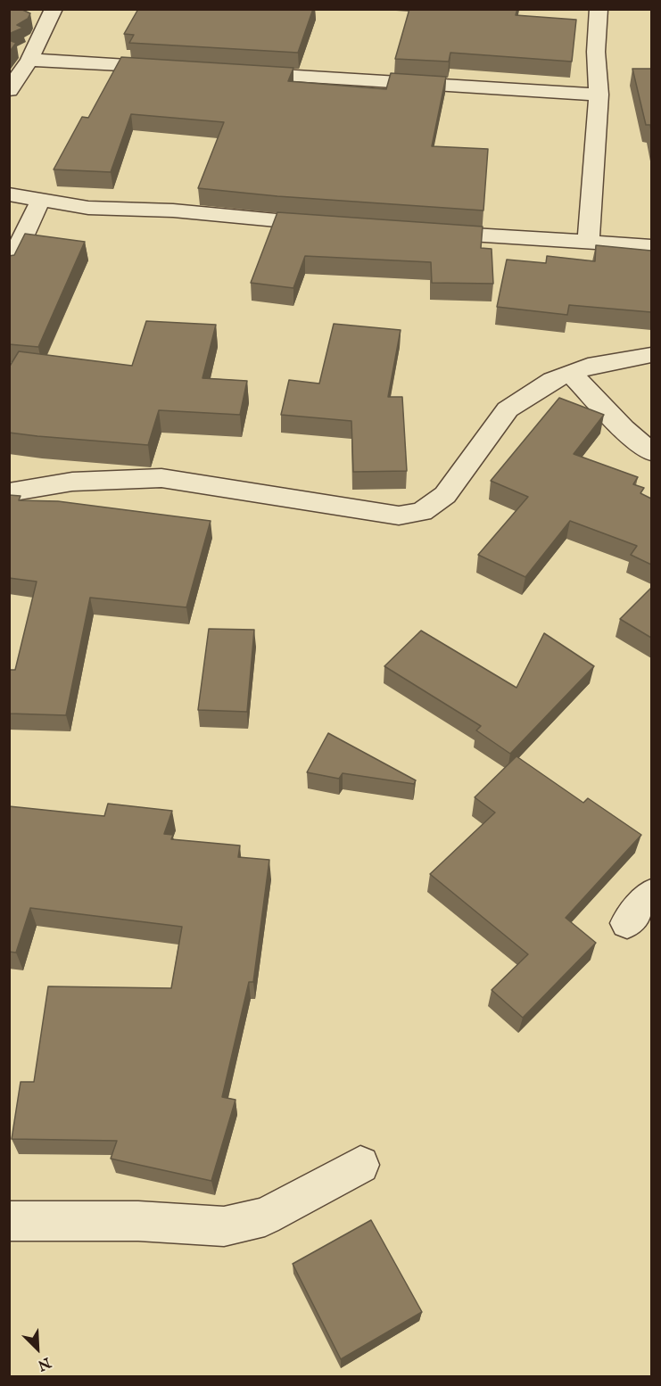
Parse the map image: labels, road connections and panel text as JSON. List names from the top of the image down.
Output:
{
  "north": "bottom right"
}
